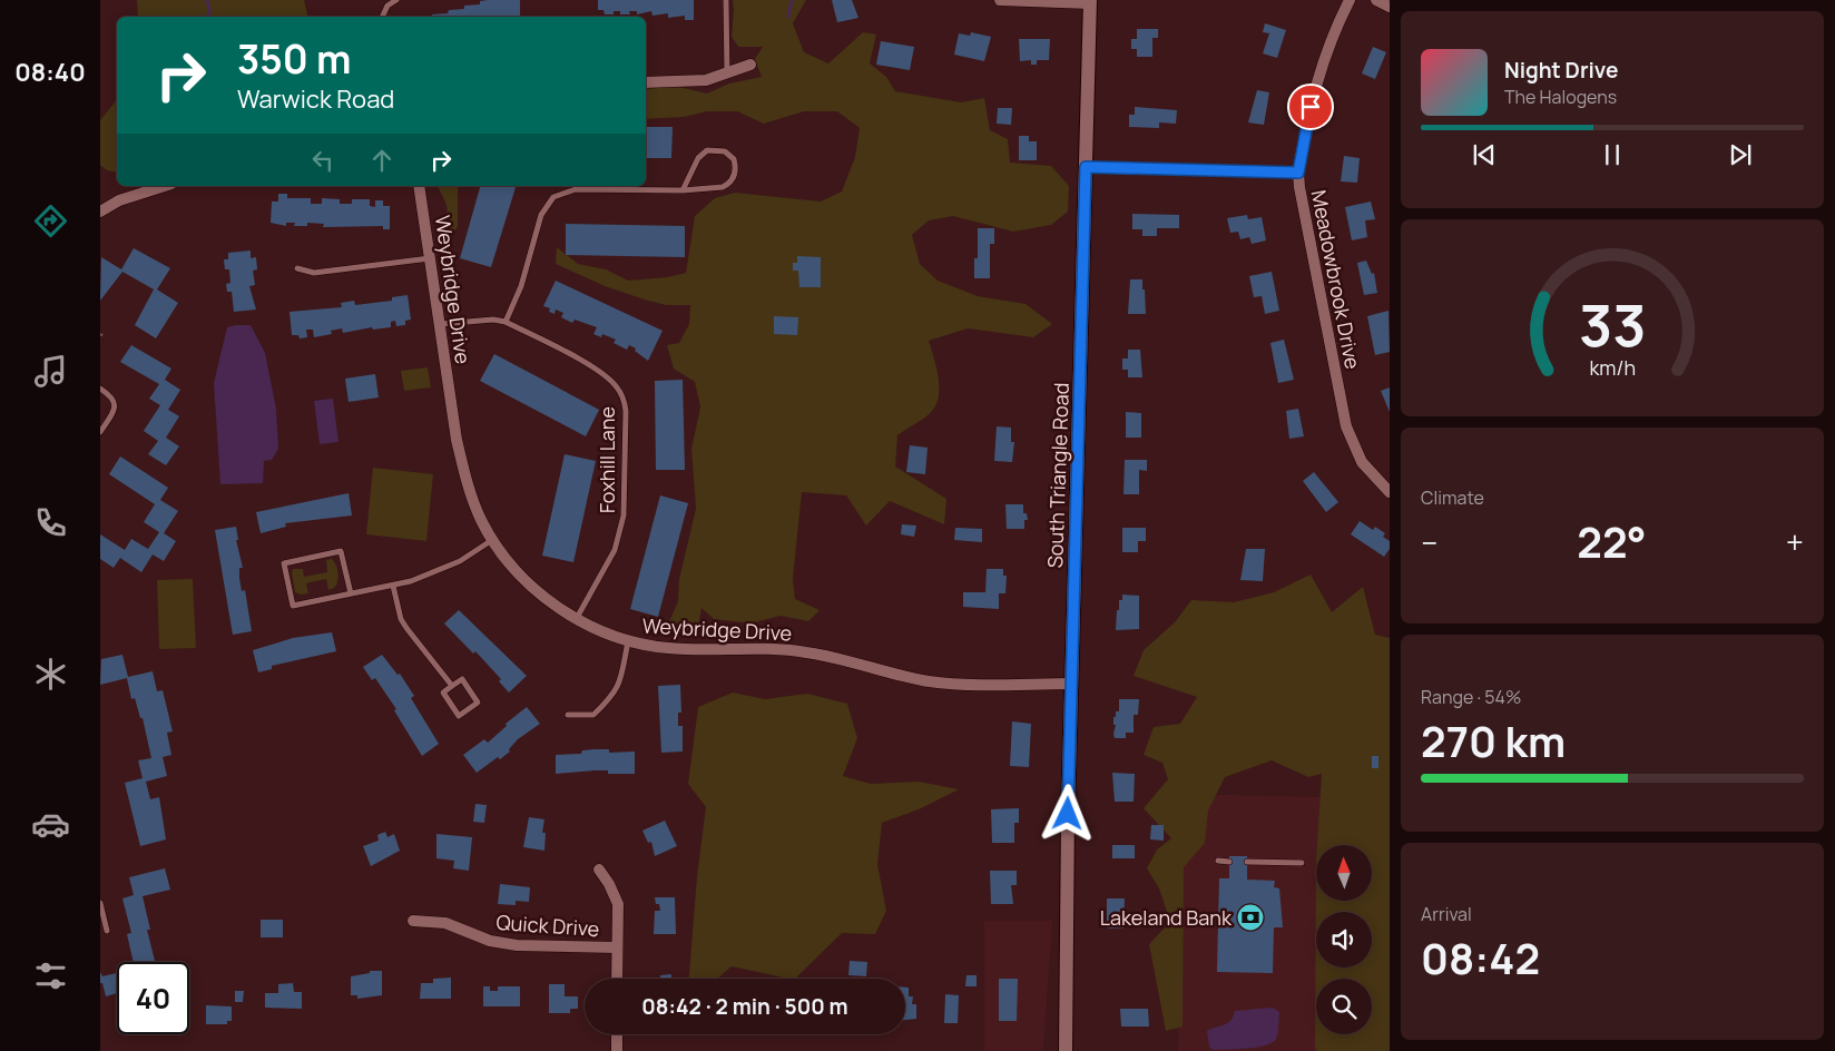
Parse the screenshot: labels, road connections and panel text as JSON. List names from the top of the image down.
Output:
{
  "streets": {
    "street": [
      "Meadowbrook Drive",
      "Weybridge Drive",
      "South Triangle Road",
      "Quick Drive"
    ],
    "lane": ["Foxhill Lane"]
  },
  "crossings": [
    ["Weybridge Drive", "Foxhill Lane"],
    ["Weybridge Drive", "South Triangle Road"]
  ],
  "places": {
    "bank": ["Lakeland Bank"]
  },
  "north": "top",
  "page": {
    "tabs": "08:40",
    "turn": ["350 m", "Warwick Road"],
    "song": ["Night Drive", "The Halogens"],
    "tile": [
      "Climate",
      ["Range · 54%", "270 km"],
      ["Arrival", "08:42"]
    ],
    "heat": ["−", "22°", "+"],
    "limit": "40",
    "trip": "08:42 · 2 min · 500 m",
    "gauge": ["33", "km/h"]
  }
}
